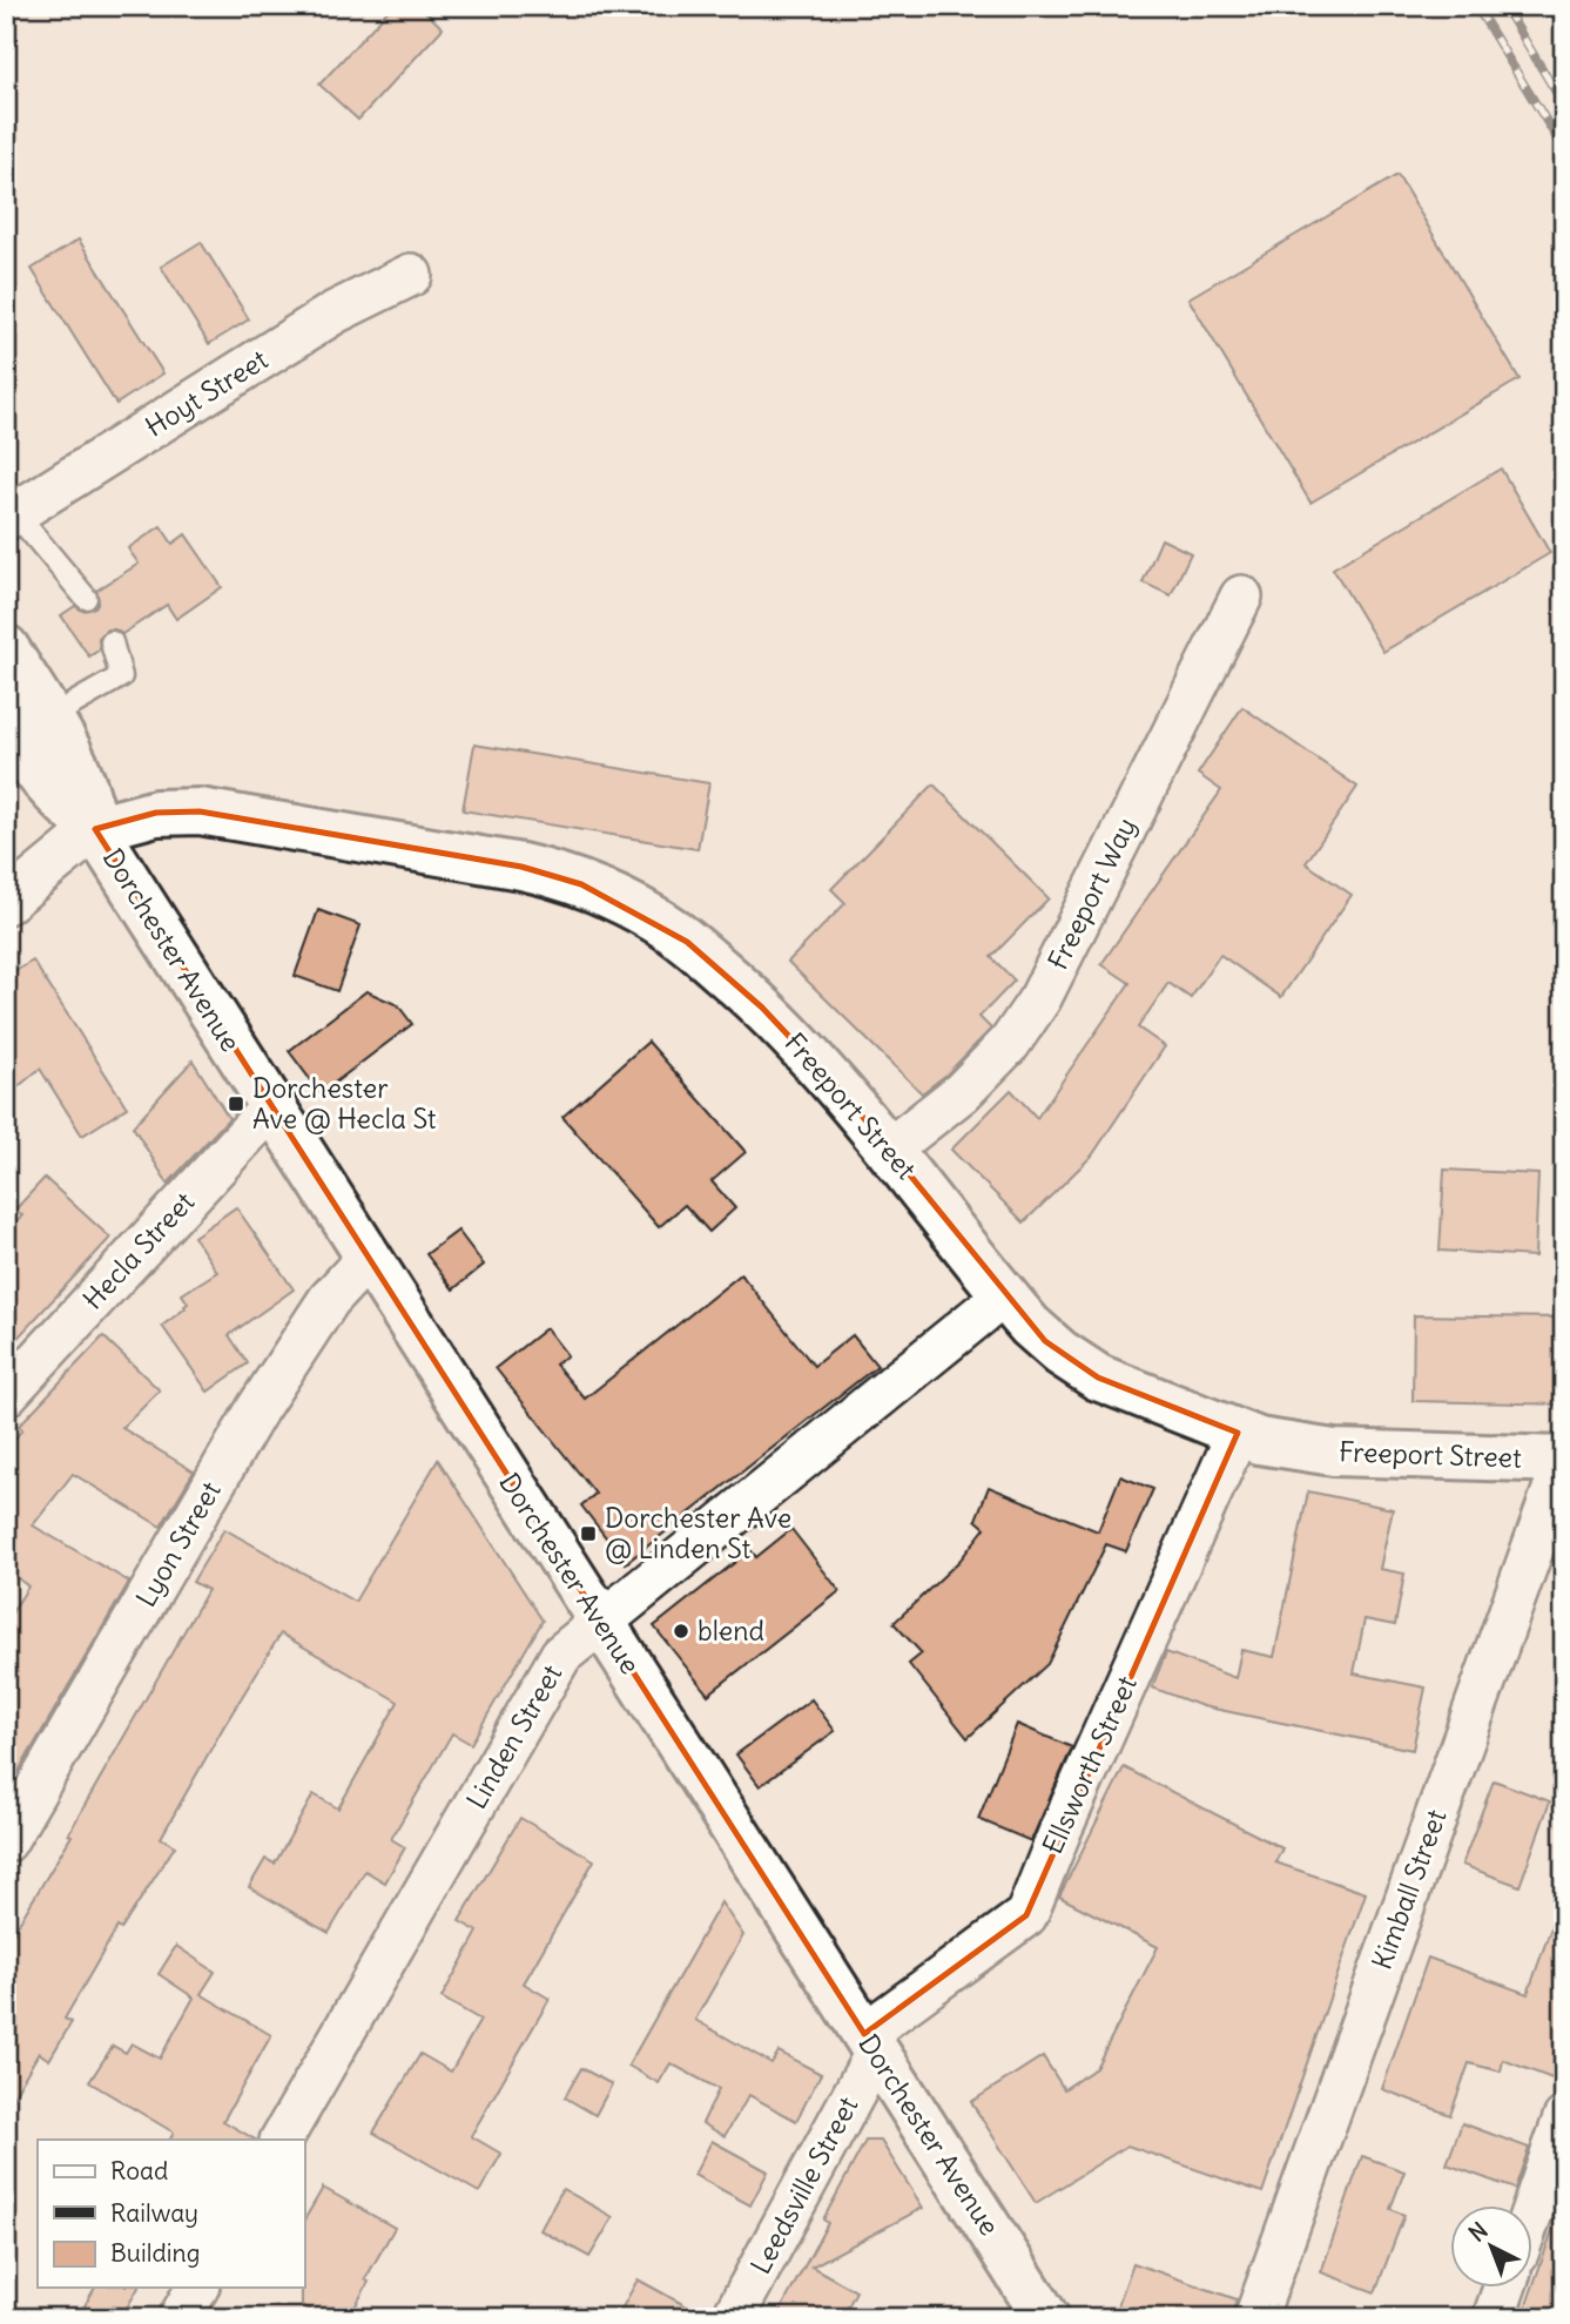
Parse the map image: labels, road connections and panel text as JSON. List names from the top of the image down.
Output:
{
  "streets": {
    "main road": ["Dorchester Avenue", "Freeport Street"],
    "street": [
      "Hoyt Street",
      "Freeport Way",
      "Hecla Street",
      "Lyon Street",
      "Linden Street",
      "Ellsworth Street",
      "Kimball Street",
      "Leedsville Street"
    ]
  },
  "crossings": [
    ["Freeport Way", "Freeport Street"],
    ["Dorchester Avenue", "Freeport Street"],
    ["Dorchester Avenue", "Hecla Street"],
    ["Dorchester Avenue", "Lyon Street"],
    ["Dorchester Avenue", "Linden Street"],
    ["Dorchester Avenue", "Ellsworth Street"],
    ["Dorchester Avenue", "Leedsville Street"],
    ["Freeport Street", "Linden Street"],
    ["Freeport Street", "Ellsworth Street"],
    ["Freeport Street", "Kimball Street"],
    ["Ellsworth Street", "Leedsville Street"]
  ],
  "places": {
    "transit": ["Dorchester Ave @ Hecla St", "Dorchester Ave @ Linden St"],
    "other": ["blend"]
  },
  "legend": ["Road", "Railway", "Building"],
  "north": "top left"
}
